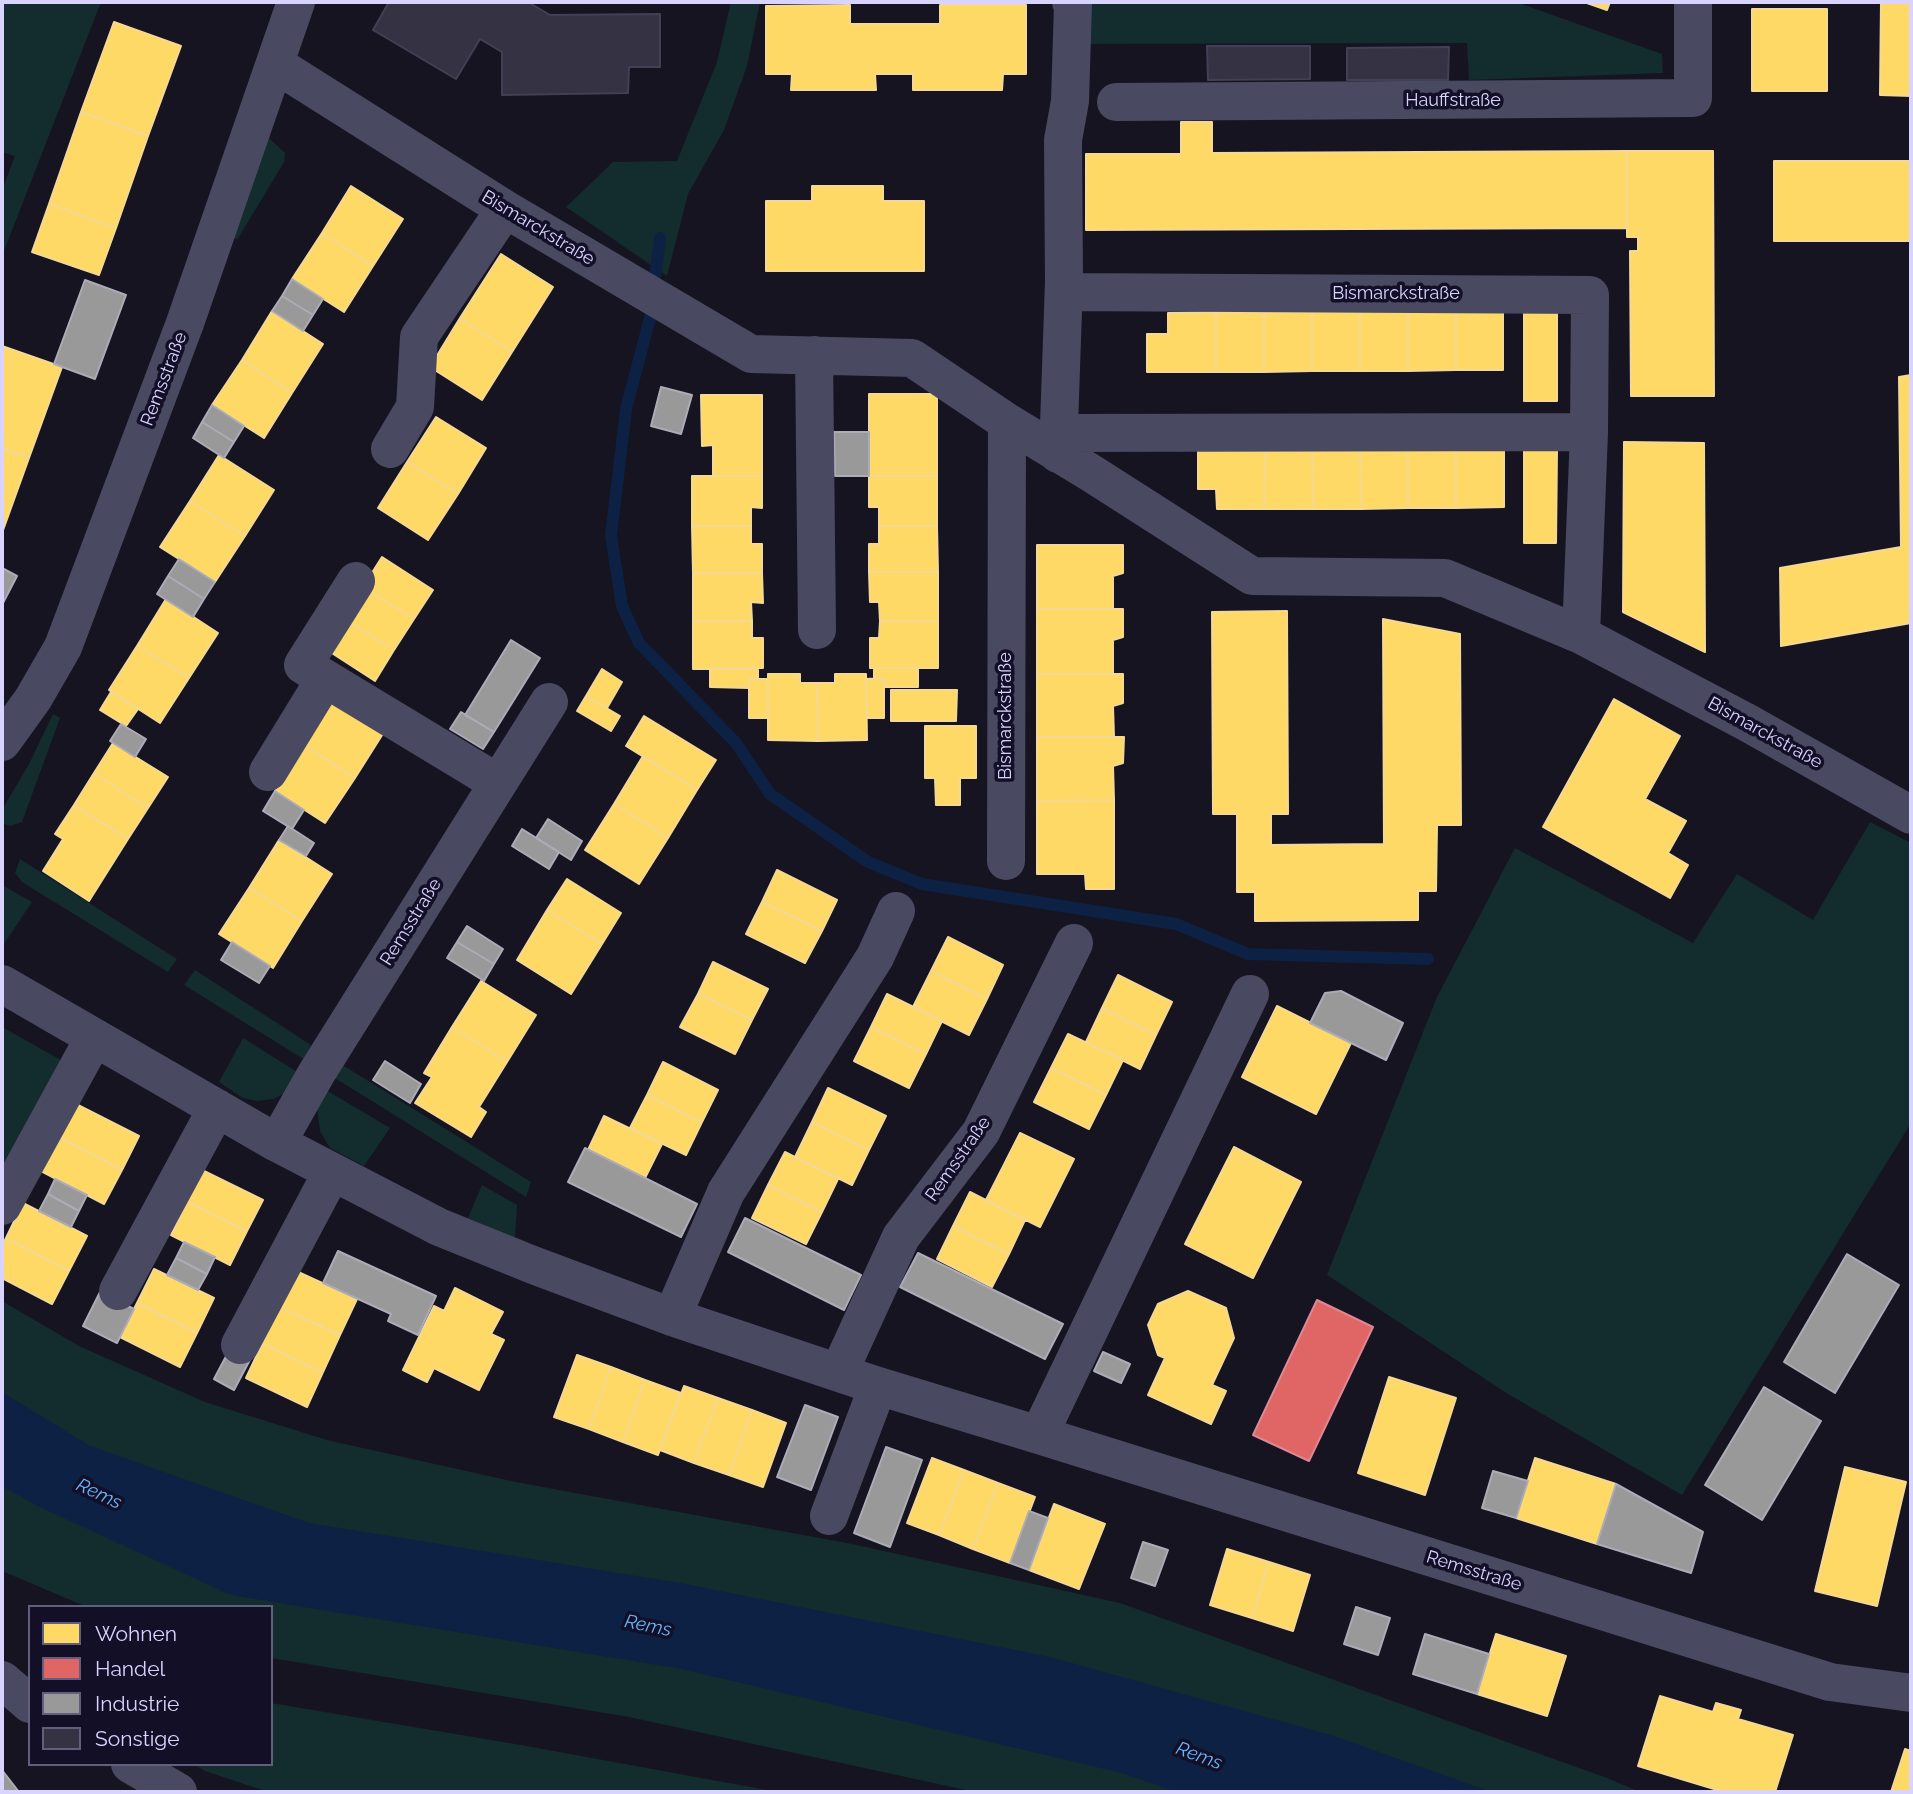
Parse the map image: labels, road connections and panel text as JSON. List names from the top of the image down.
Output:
{
  "streets": {
    "street": ["Hauffstraße", "Bismarckstraße", "Remsstraße"]
  },
  "crossings": [
    ["Bismarckstraße", "Remsstraße"]
  ],
  "water": ["Rems"],
  "legend": [
    "Wohnen",
    "Handel",
    "Industrie",
    "Sonstige"
  ]
}
